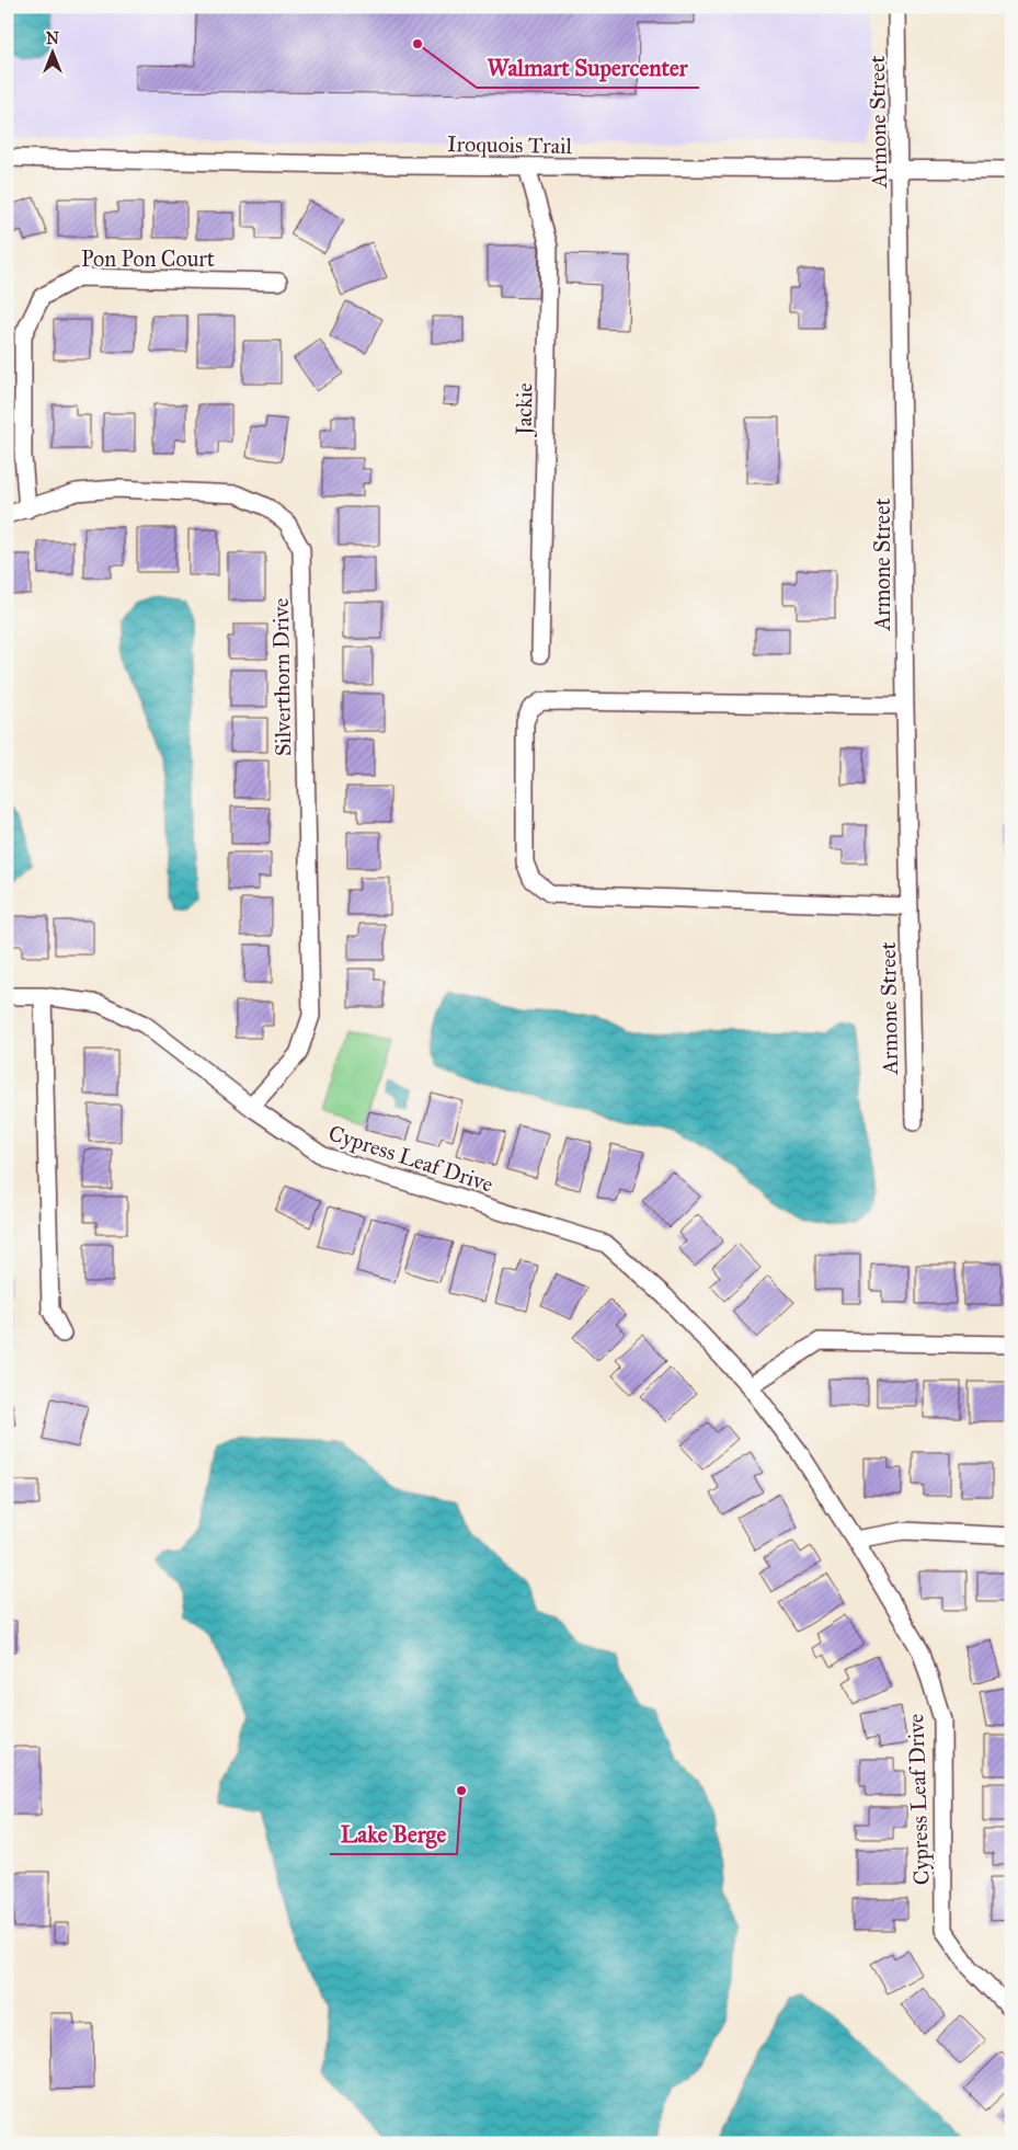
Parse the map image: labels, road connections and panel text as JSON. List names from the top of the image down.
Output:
{
  "streets": {
    "street": [
      "Armone Street",
      "Iroquois Trail",
      "Pon Pon Court",
      "Jackie",
      "Silverthorn Drive",
      "Cypress Leaf Drive"
    ]
  },
  "crossings": [
    ["Armone Street", "Iroquois Trail"],
    ["Iroquois Trail", "Jackie"],
    ["Pon Pon Court", "Silverthorn Drive"],
    ["Silverthorn Drive", "Cypress Leaf Drive"]
  ],
  "places": ["Walmart Supercenter", "Lake Berge"],
  "north": "top"
}
